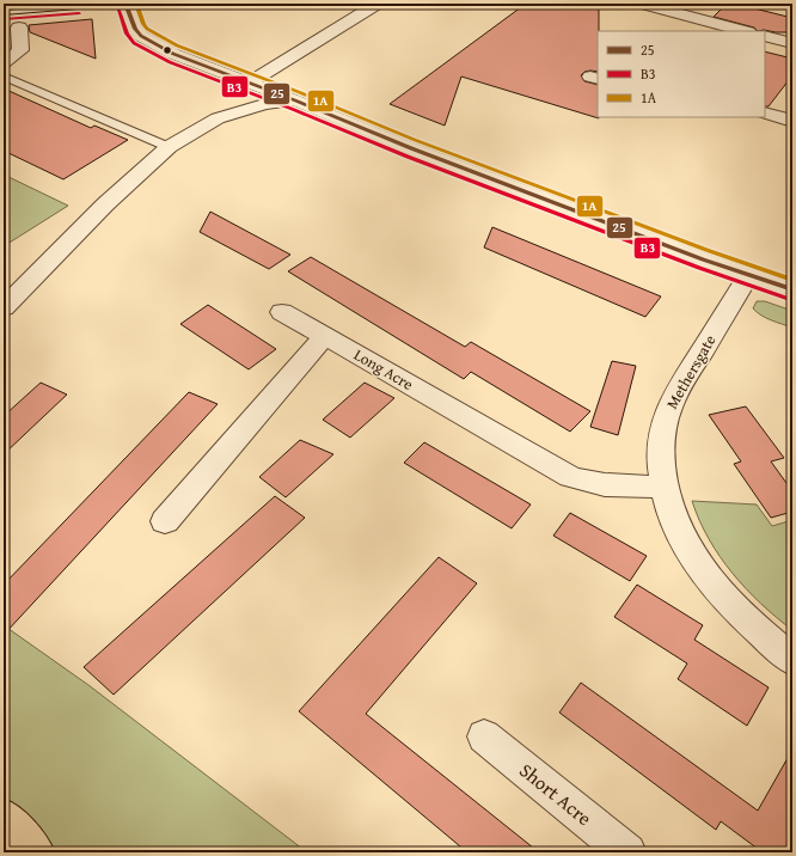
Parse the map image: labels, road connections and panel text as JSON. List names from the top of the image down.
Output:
{
  "streets": {
    "street": ["Long Acre", "Methersgate", "Short Acre"]
  },
  "crossings": [
    ["Long Acre", "Methersgate"]
  ],
  "lines": ["transit line 25", "transit line 1A", "transit line B3"],
  "legend": ["25", "B3", "1A"]
}
